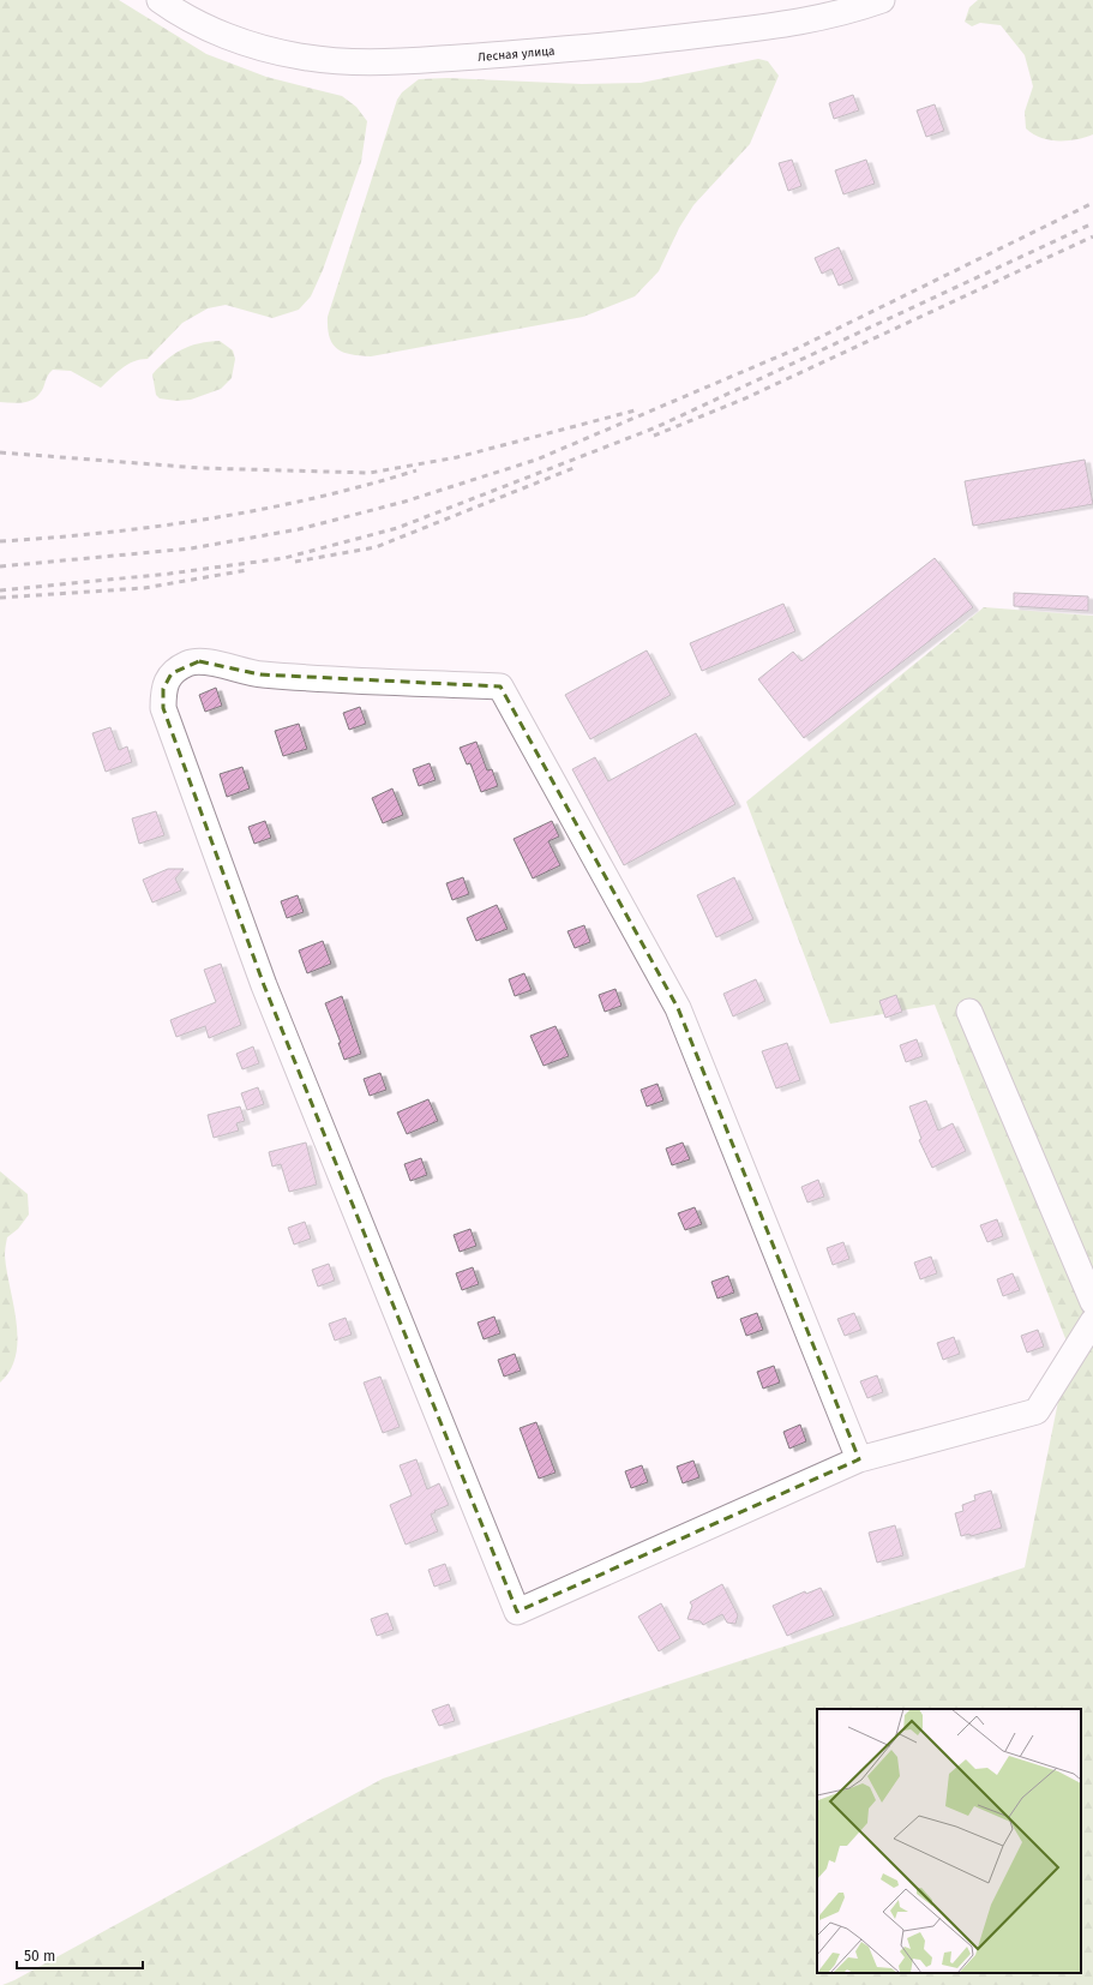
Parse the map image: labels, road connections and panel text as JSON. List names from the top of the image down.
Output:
{
  "streets": {
    "street": ["Лесная улица"]
  },
  "scale_bar": "50 m"
}
